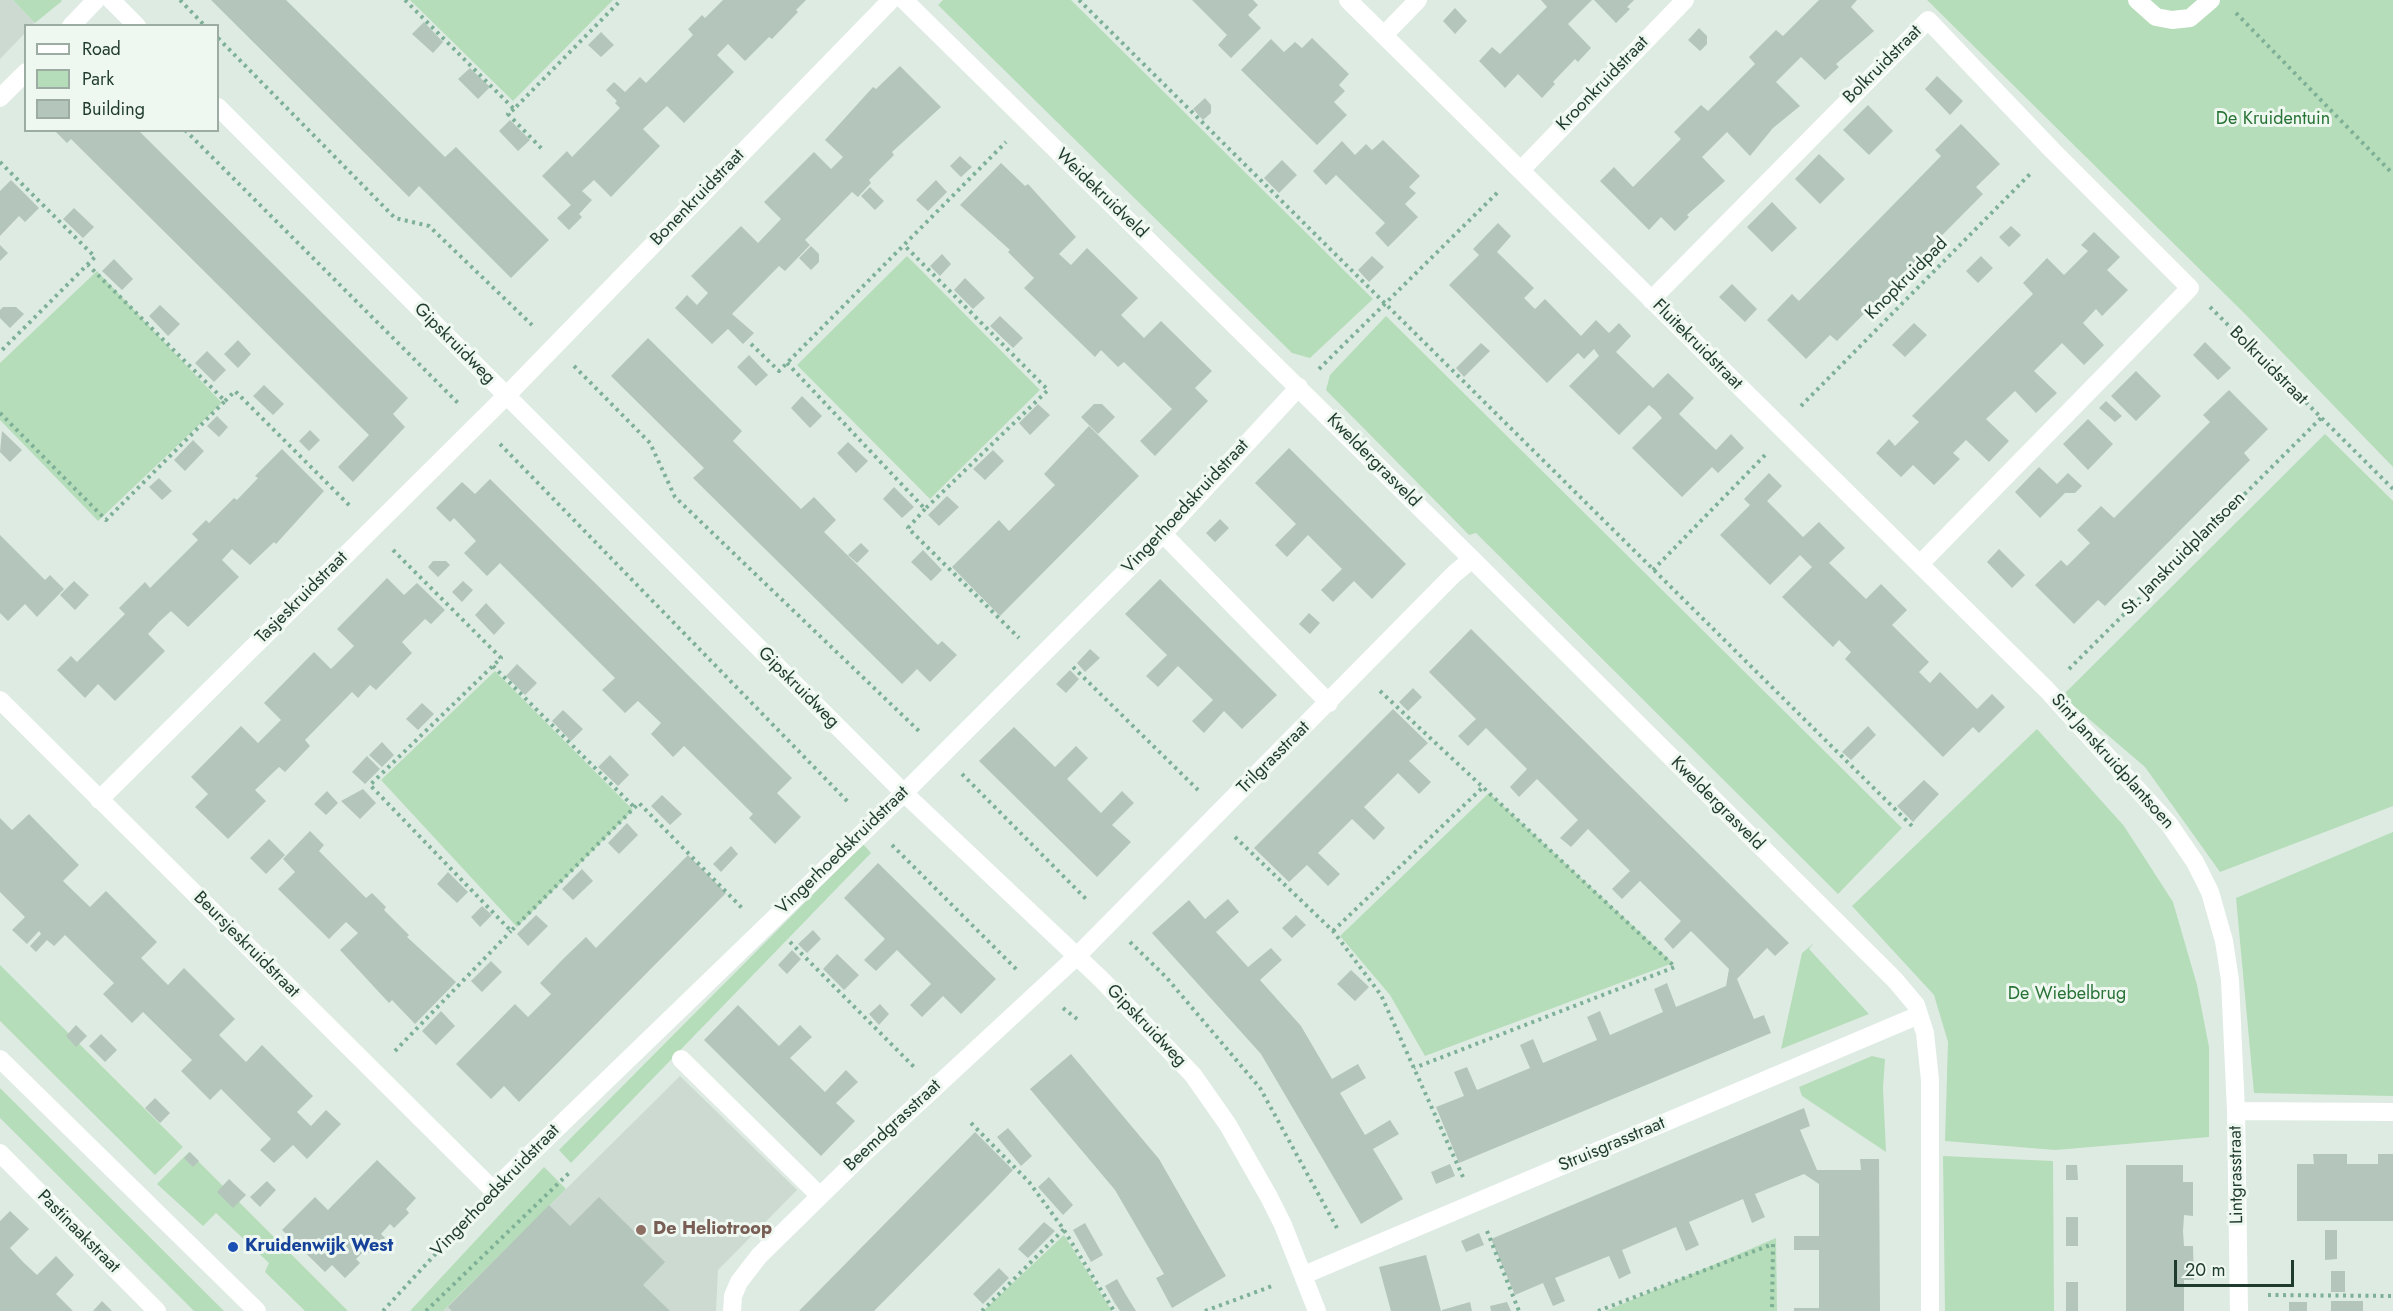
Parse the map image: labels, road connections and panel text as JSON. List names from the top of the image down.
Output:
{
  "streets": {
    "street": [
      "Bolkruidstraat",
      "Kroonkruidstraat",
      "Weidekruidveld",
      "Bonenkruidstraat",
      "Gipskruidweg",
      "Fluitekruidstraat",
      "Kweldergrasveld",
      "Vingerhoedskruidstraat",
      "Tasjeskruidstraat",
      "Trilgrasstraat",
      "Sint Janskruidplantsoen",
      "Beursjeskruidstraat",
      "Beemdgrasstraat",
      "Struisgrasstraat",
      "Lintgrasstraat",
      "Pastinaakstraat"
    ],
    "path": ["Knopkruidpad", "St. Janskruidplantsoen"]
  },
  "crossings": [
    ["Bolkruidstraat", "Knopkruidpad"],
    ["Bolkruidstraat", "Fluitekruidstraat"],
    ["Bolkruidstraat", "St. Janskruidplantsoen"],
    ["Kroonkruidstraat", "Fluitekruidstraat"],
    ["Weidekruidveld", "Kweldergrasveld"],
    ["Weidekruidveld", "Vingerhoedskruidstraat"],
    ["Bonenkruidstraat", "Gipskruidweg"],
    ["Bonenkruidstraat", "Tasjeskruidstraat"],
    ["Knopkruidpad", "Fluitekruidstraat"],
    ["Gipskruidweg", "Vingerhoedskruidstraat"],
    ["Gipskruidweg", "Tasjeskruidstraat"],
    ["Gipskruidweg", "Trilgrasstraat"],
    ["Gipskruidweg", "Beemdgrasstraat"],
    ["Gipskruidweg", "Struisgrasstraat"],
    ["Fluitekruidstraat", "St. Janskruidplantsoen"],
    ["Fluitekruidstraat", "Sint Janskruidplantsoen"],
    ["Kweldergrasveld", "Vingerhoedskruidstraat"],
    ["Kweldergrasveld", "Trilgrasstraat"],
    ["Kweldergrasveld", "Struisgrasstraat"],
    ["Vingerhoedskruidstraat", "Beursjeskruidstraat"],
    ["St. Janskruidplantsoen", "Sint Janskruidplantsoen"],
    ["Tasjeskruidstraat", "Beursjeskruidstraat"],
    ["Trilgrasstraat", "Beemdgrasstraat"],
    ["Sint Janskruidplantsoen", "Lintgrasstraat"]
  ],
  "parks": ["De Kruidentuin", "De Wiebelbrug"],
  "places": ["De Heliotroop", "Kruidenwijk West"],
  "legend": ["Road", "Park", "Building"],
  "scale_bar": "20 m"
}
